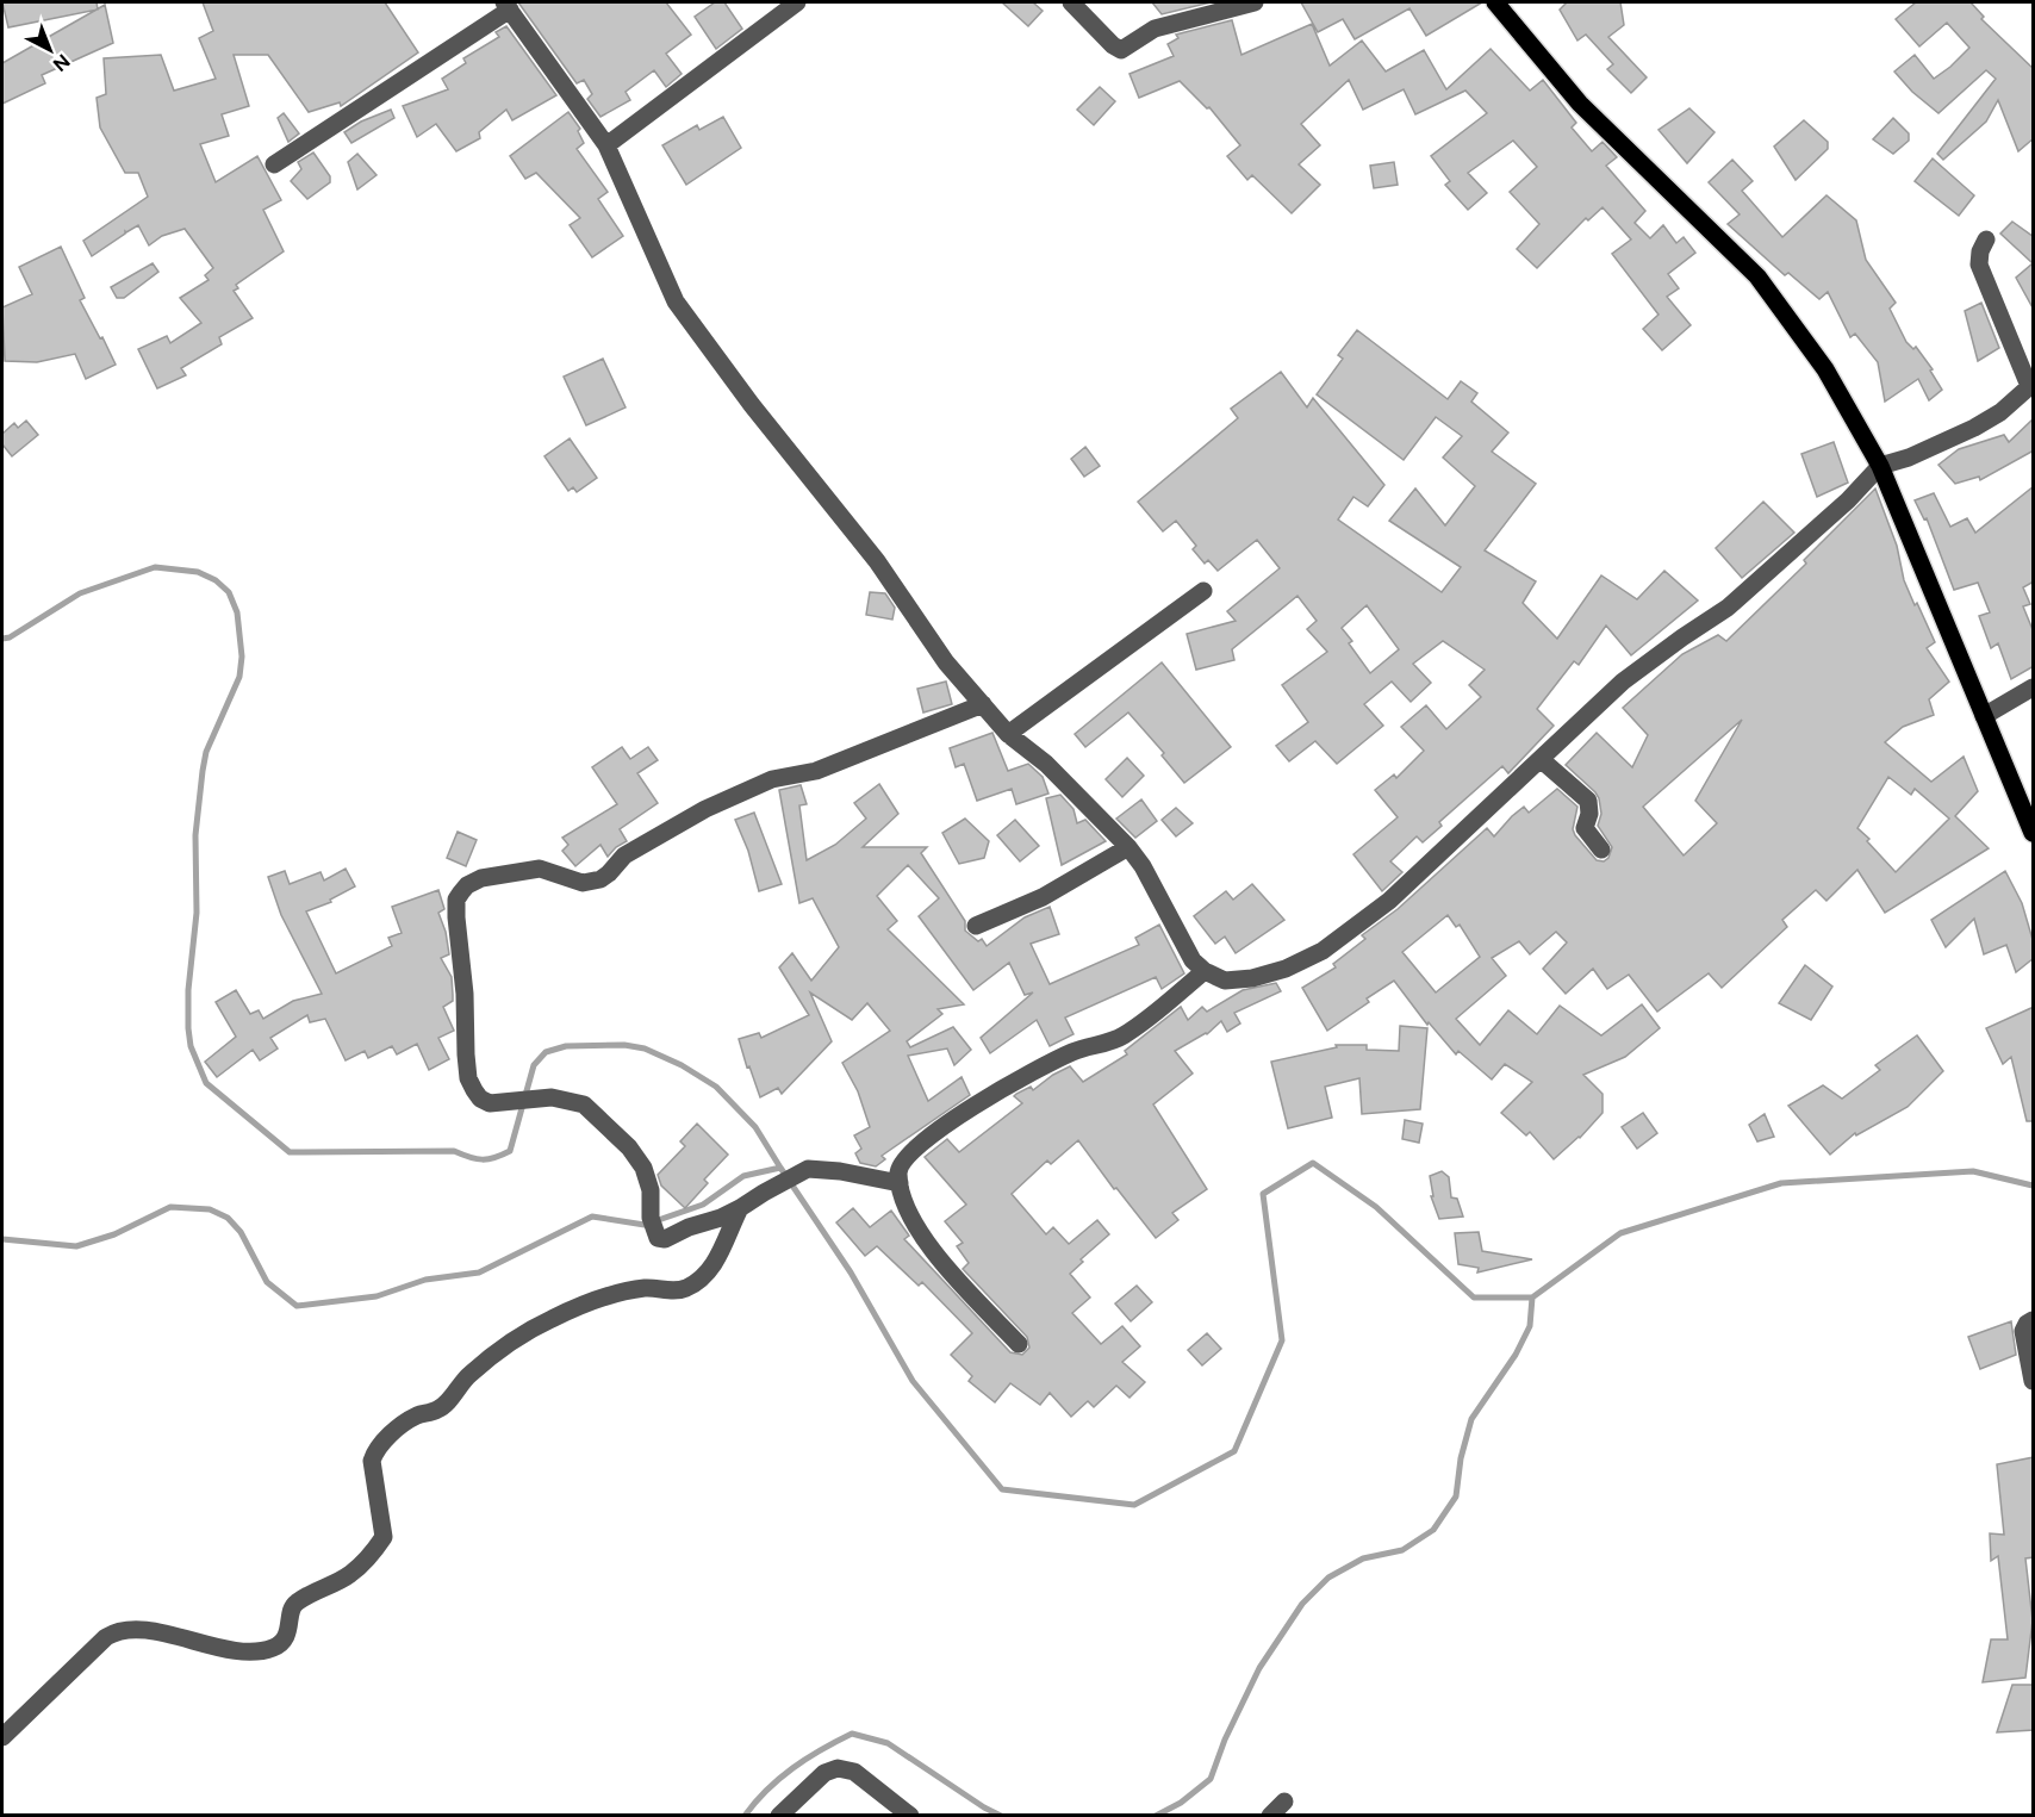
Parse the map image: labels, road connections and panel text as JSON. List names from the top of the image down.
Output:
{
  "north": "bottom right"
}
